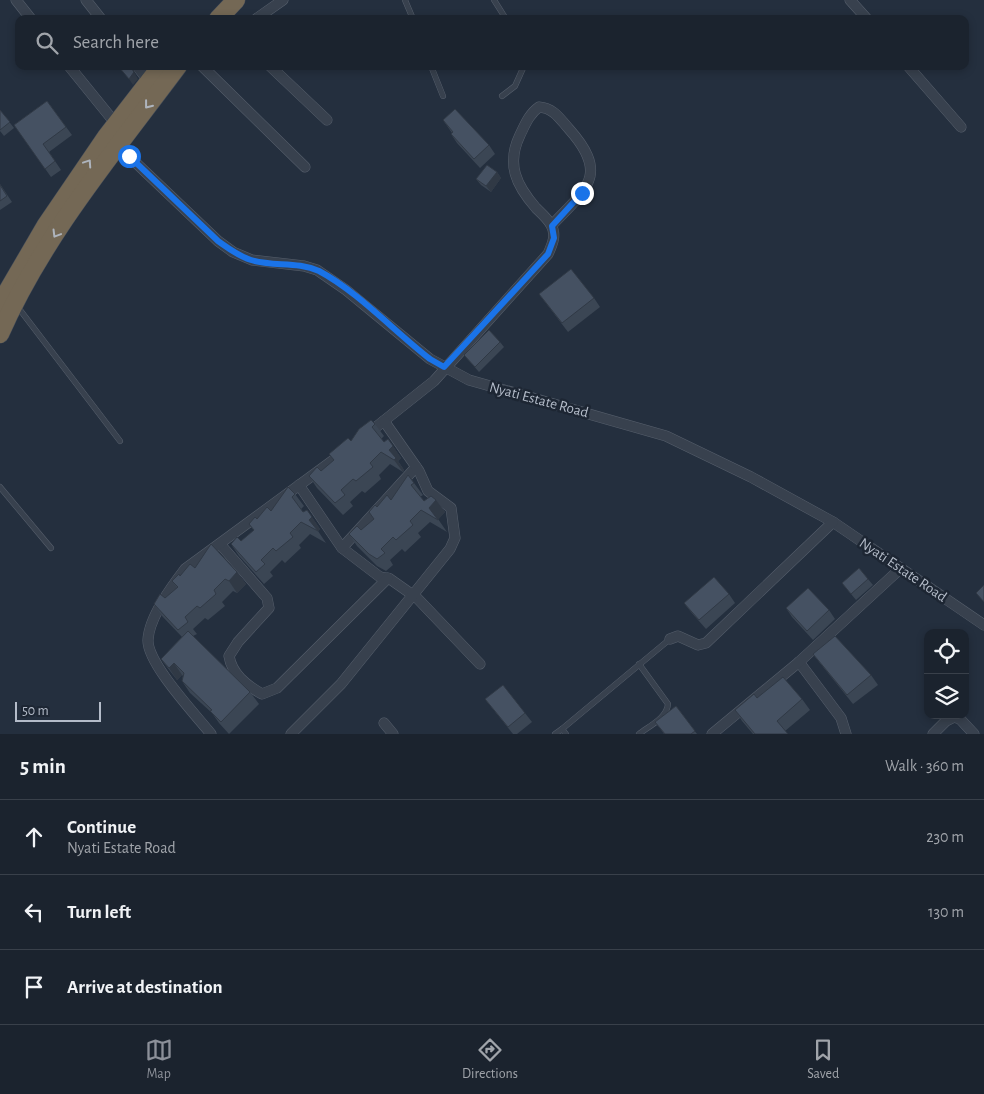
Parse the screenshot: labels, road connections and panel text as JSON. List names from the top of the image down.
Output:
{
  "streets": {
    "street": ["Nyati Estate Road"]
  },
  "scale_bar": "50 m",
  "page": {
    "search": "Search here",
    "scale": "50 m",
    "heading": ["5 min", "Walk · 360 m"],
    "list": [
      ["Continue", "Nyati Estate Road", "230 m"],
      ["Turn left", "130 m"],
      "Arrive at destination"
    ],
    "nav": ["Map", "Directions", "Saved"]
  }
}
